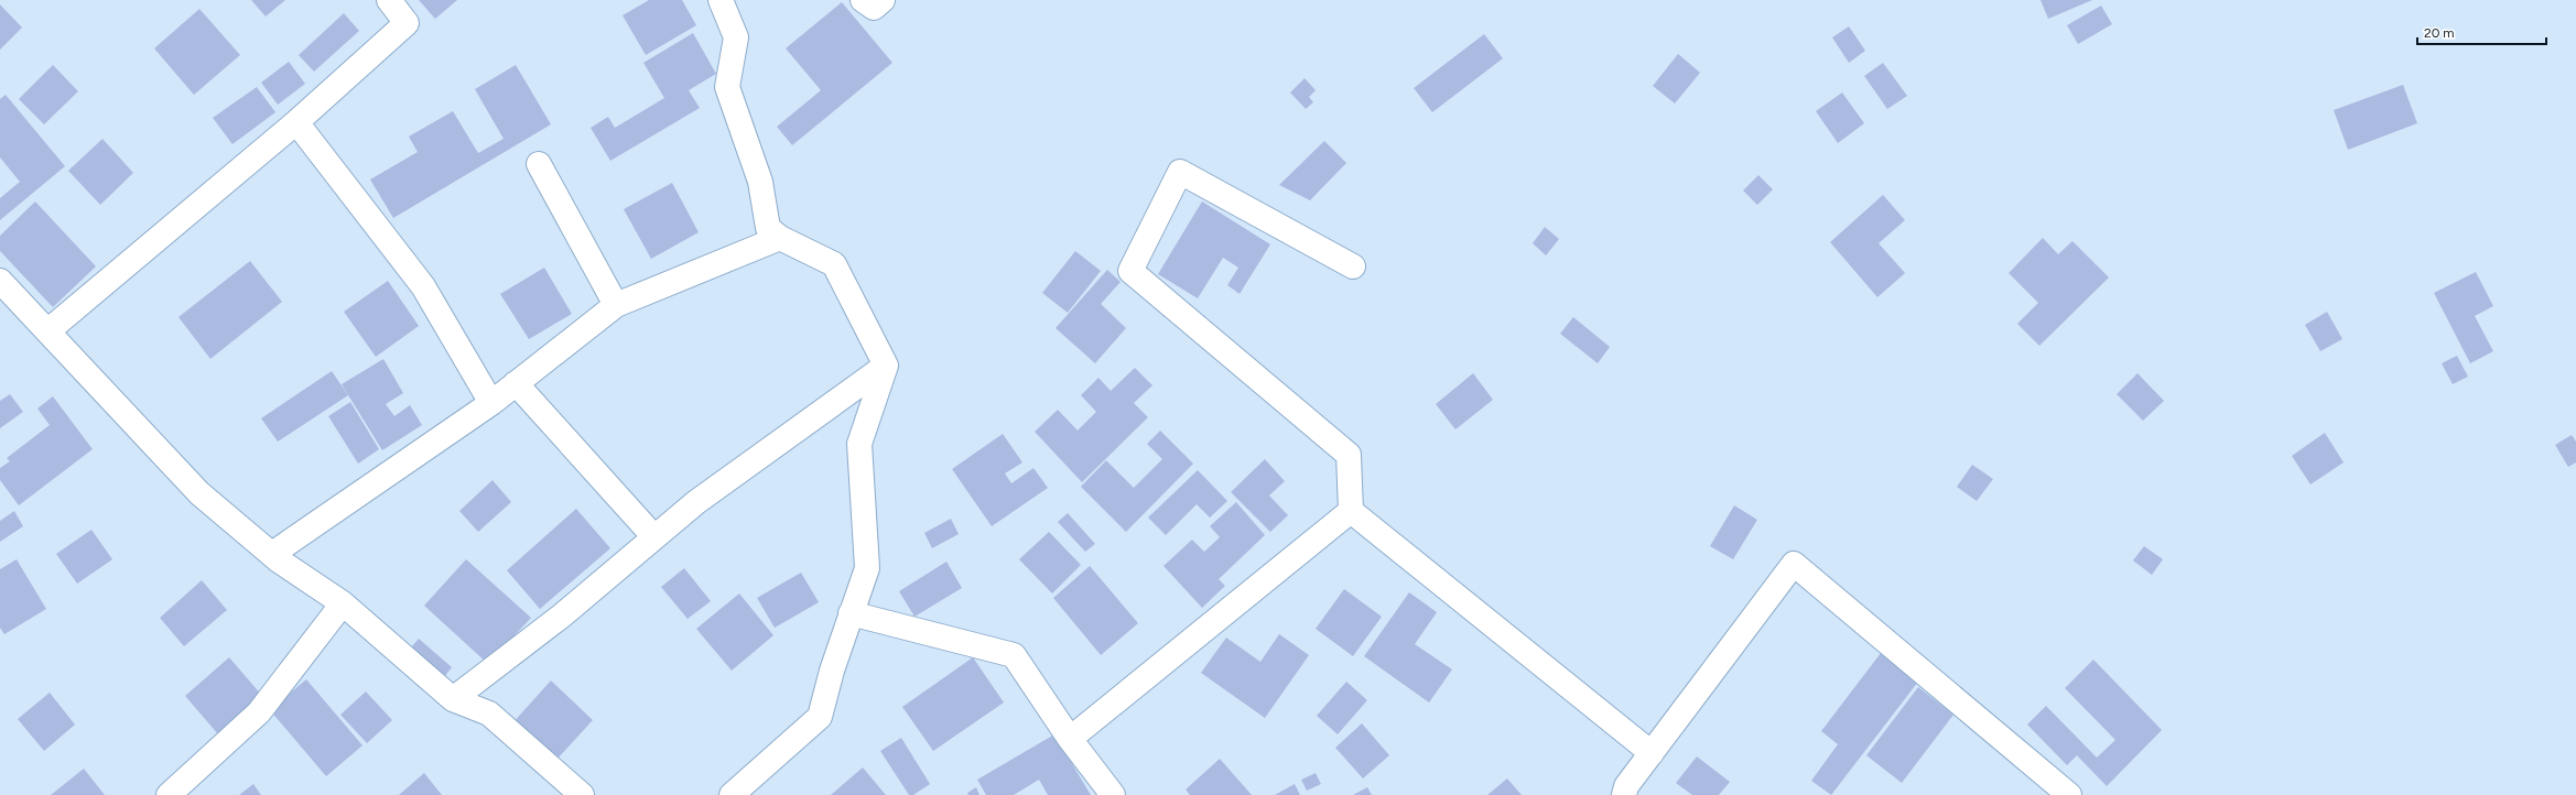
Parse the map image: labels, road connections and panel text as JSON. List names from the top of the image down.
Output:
{
  "scale_bar": "20 m"
}
